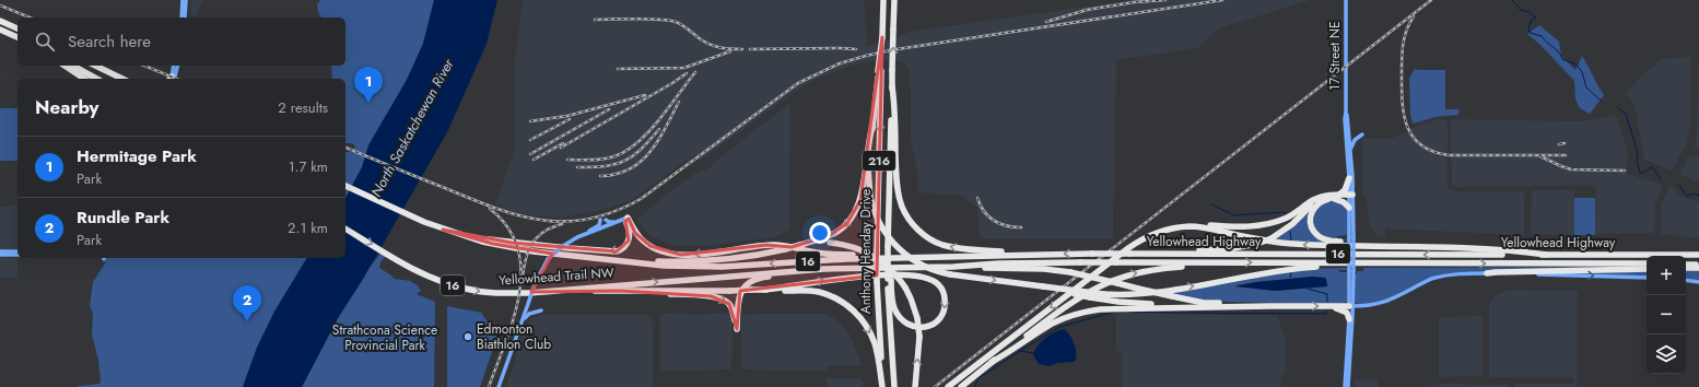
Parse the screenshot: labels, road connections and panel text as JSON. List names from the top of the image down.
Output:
{
  "streets": {
    "highway": [
      "216",
      "Yellowhead Highway",
      "Anthony Henday Drive",
      "16",
      "Yellowhead Trail NW"
    ],
    "main road": ["17 Street NE"]
  },
  "crossings": [
    ["216", "Anthony Henday Drive"],
    ["Yellowhead Highway", "Yellowhead Trail NW"]
  ],
  "water": ["North Saskatchewan River"],
  "parks": ["Strathcona Science Provincial Park"],
  "places": ["Edmonton Biathlon Club"],
  "page": {
    "search": "Search here",
    "pins": ["1", "2"],
    "heading": ["Nearby", "2 results"],
    "list": [
      {
        "mark": "1",
        "name": "Hermitage Park",
        "note": "Park",
        "value": "1.7 km"
      },
      {
        "mark": "2",
        "name": "Rundle Park",
        "note": "Park",
        "value": "2.1 km"
      }
    ],
    "map_buttons": ["+", "−"]
  }
}
